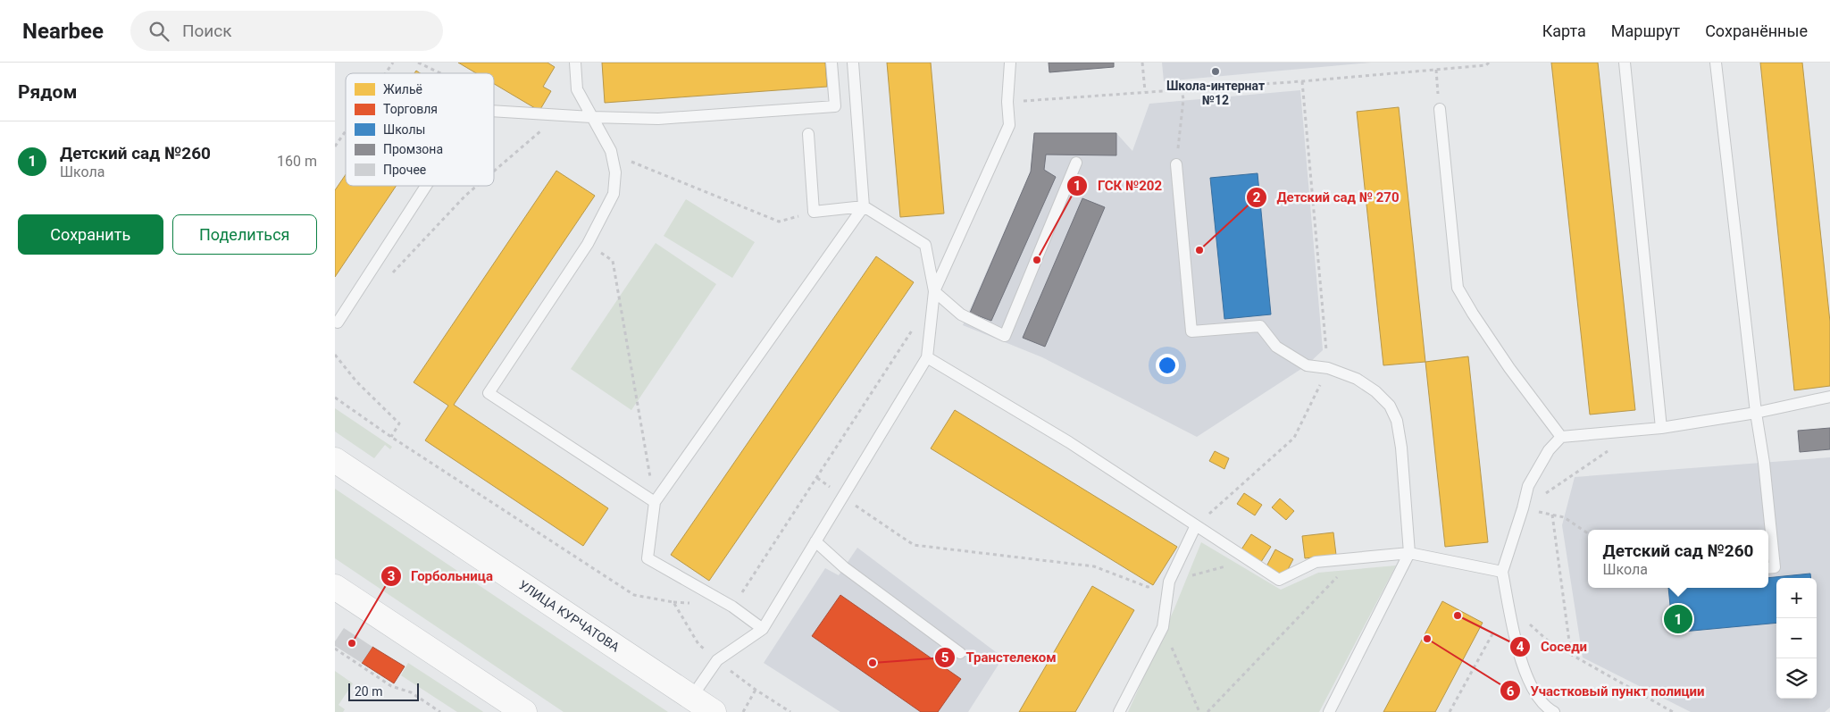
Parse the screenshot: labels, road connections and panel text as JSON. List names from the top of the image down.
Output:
{
  "streets": {
    "main road": ["УЛИЦА КУРЧАТОВА"]
  },
  "places": [
    "Школа-интернат №12",
    "Детский сад № 270",
    "ГСК №202",
    "Соседи",
    "Участковый пункт полиции",
    "Горбольница",
    "Транстелеком"
  ],
  "legend": [
    "Жильё",
    "Торговля",
    "Школы",
    "Промзона",
    "Прочее"
  ],
  "scale_bar": "20 m",
  "page": {
    "header": "Nearbee",
    "search": "Поиск",
    "nav": ["Карта", "Маршрут", "Сохранённые"],
    "heading": "Рядом",
    "list": [
      {
        "mark": "1",
        "name": "Детский сад №260",
        "note": "Школа",
        "value": "160 m"
      }
    ],
    "buttons": ["Сохранить", "Поделиться"],
    "popup": ["Детский сад №260", "Школа"],
    "map_buttons": ["+", "−"],
    "pins": "1",
    "scale": "20 m"
  }
}
